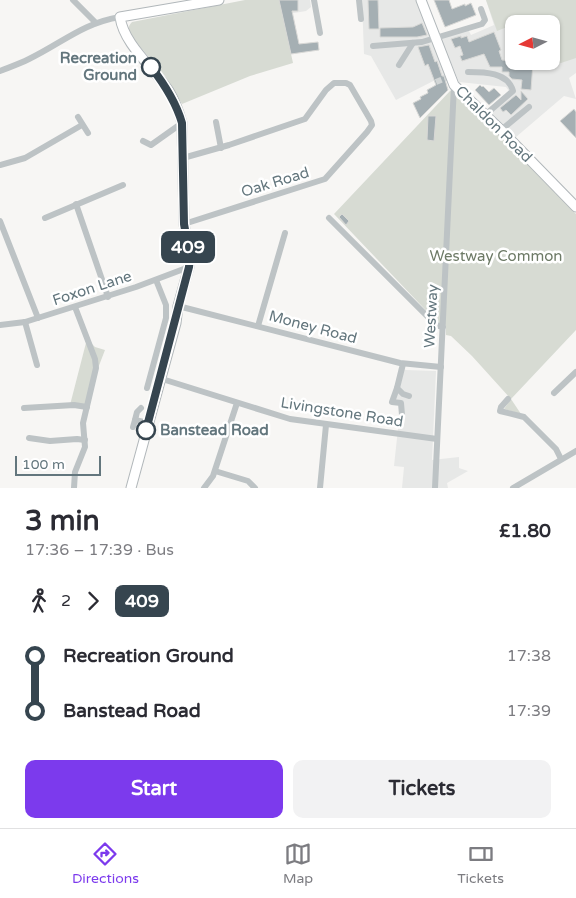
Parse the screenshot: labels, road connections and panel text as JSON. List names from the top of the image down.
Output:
{
  "streets": {
    "main road": ["Chaldon Road"],
    "street": [
      "Oak Road",
      "Foxon Lane",
      "Westway",
      "Money Road",
      "Livingstone Road"
    ]
  },
  "crossings": [
    ["Chaldon Road", "Westway"],
    ["Westway", "Money Road"],
    ["Westway", "Livingstone Road"]
  ],
  "parks": ["Westway Common"],
  "places": ["Recreation Ground", "Banstead Road"],
  "lines": ["bus line 409"],
  "scale_bar": "100 m",
  "north": "left",
  "page": {
    "on_map": "409",
    "scale": "100 m",
    "heading": ["3 min", "17:36 – 17:39 · Bus", "£1.80"],
    "legs": ["2", "409"],
    "list": [
      {
        "name": "Recreation Ground",
        "value": "17:38"
      },
      {
        "name": "Banstead Road",
        "value": "17:39"
      }
    ],
    "buttons": ["Start", "Tickets"],
    "tabs": ["Directions", "Map", "Tickets"]
  }
}
